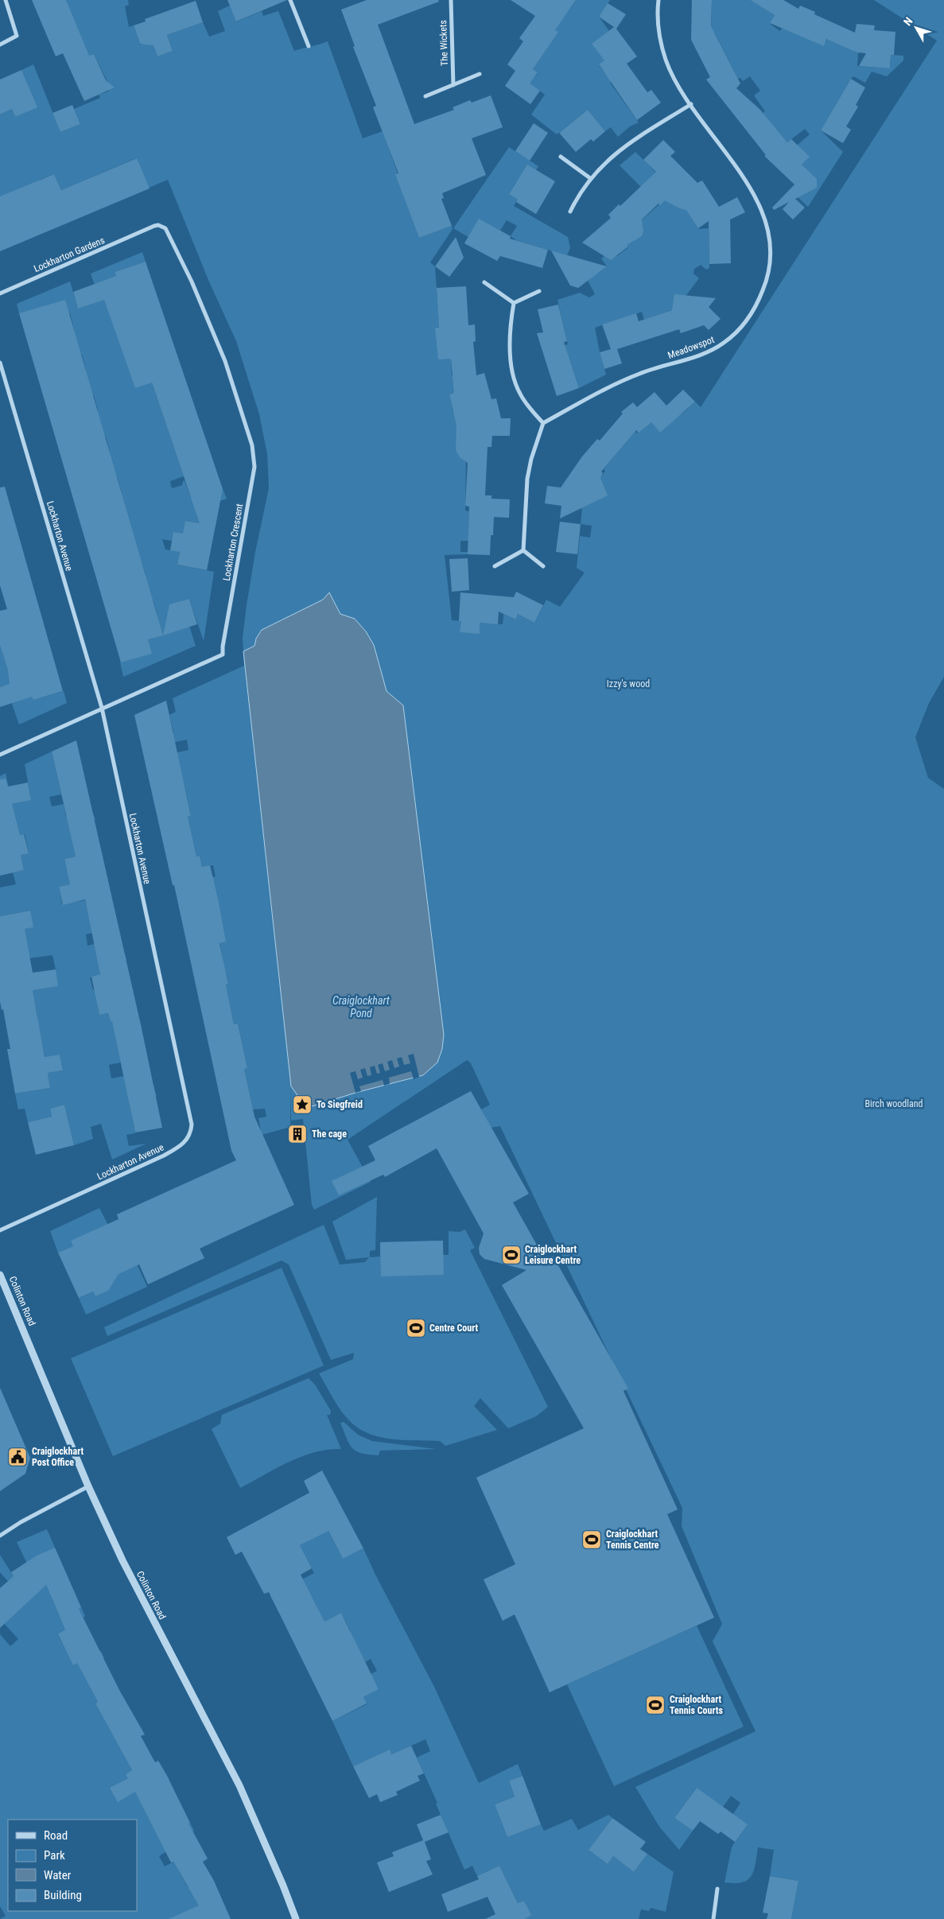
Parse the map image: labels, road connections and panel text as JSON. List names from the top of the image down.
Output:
{
  "streets": {
    "street": [
      "The Wickets",
      "Lockharton Gardens",
      "Meadowspot",
      "Lockharton Avenue",
      "Lockharton Crescent",
      "Colinton Road"
    ]
  },
  "crossings": [
    ["Lockharton Gardens", "Lockharton Crescent"],
    ["Lockharton Avenue", "Lockharton Crescent"]
  ],
  "water": ["Craiglockhart Pond"],
  "parks": ["Izzy's wood", "Birch woodland"],
  "places": {
    "place": ["To Siegfreid"],
    "building": ["The cage"],
    "sports": [
      "Craiglockhart Leisure Centre",
      "Centre Court",
      "Craiglockhart Tennis Centre",
      "Craiglockhart Tennis Courts"
    ],
    "public building": ["Craiglockhart Post Office"]
  },
  "legend": [
    "Road",
    "Park",
    "Water",
    "Building"
  ],
  "north": "top left"
}
